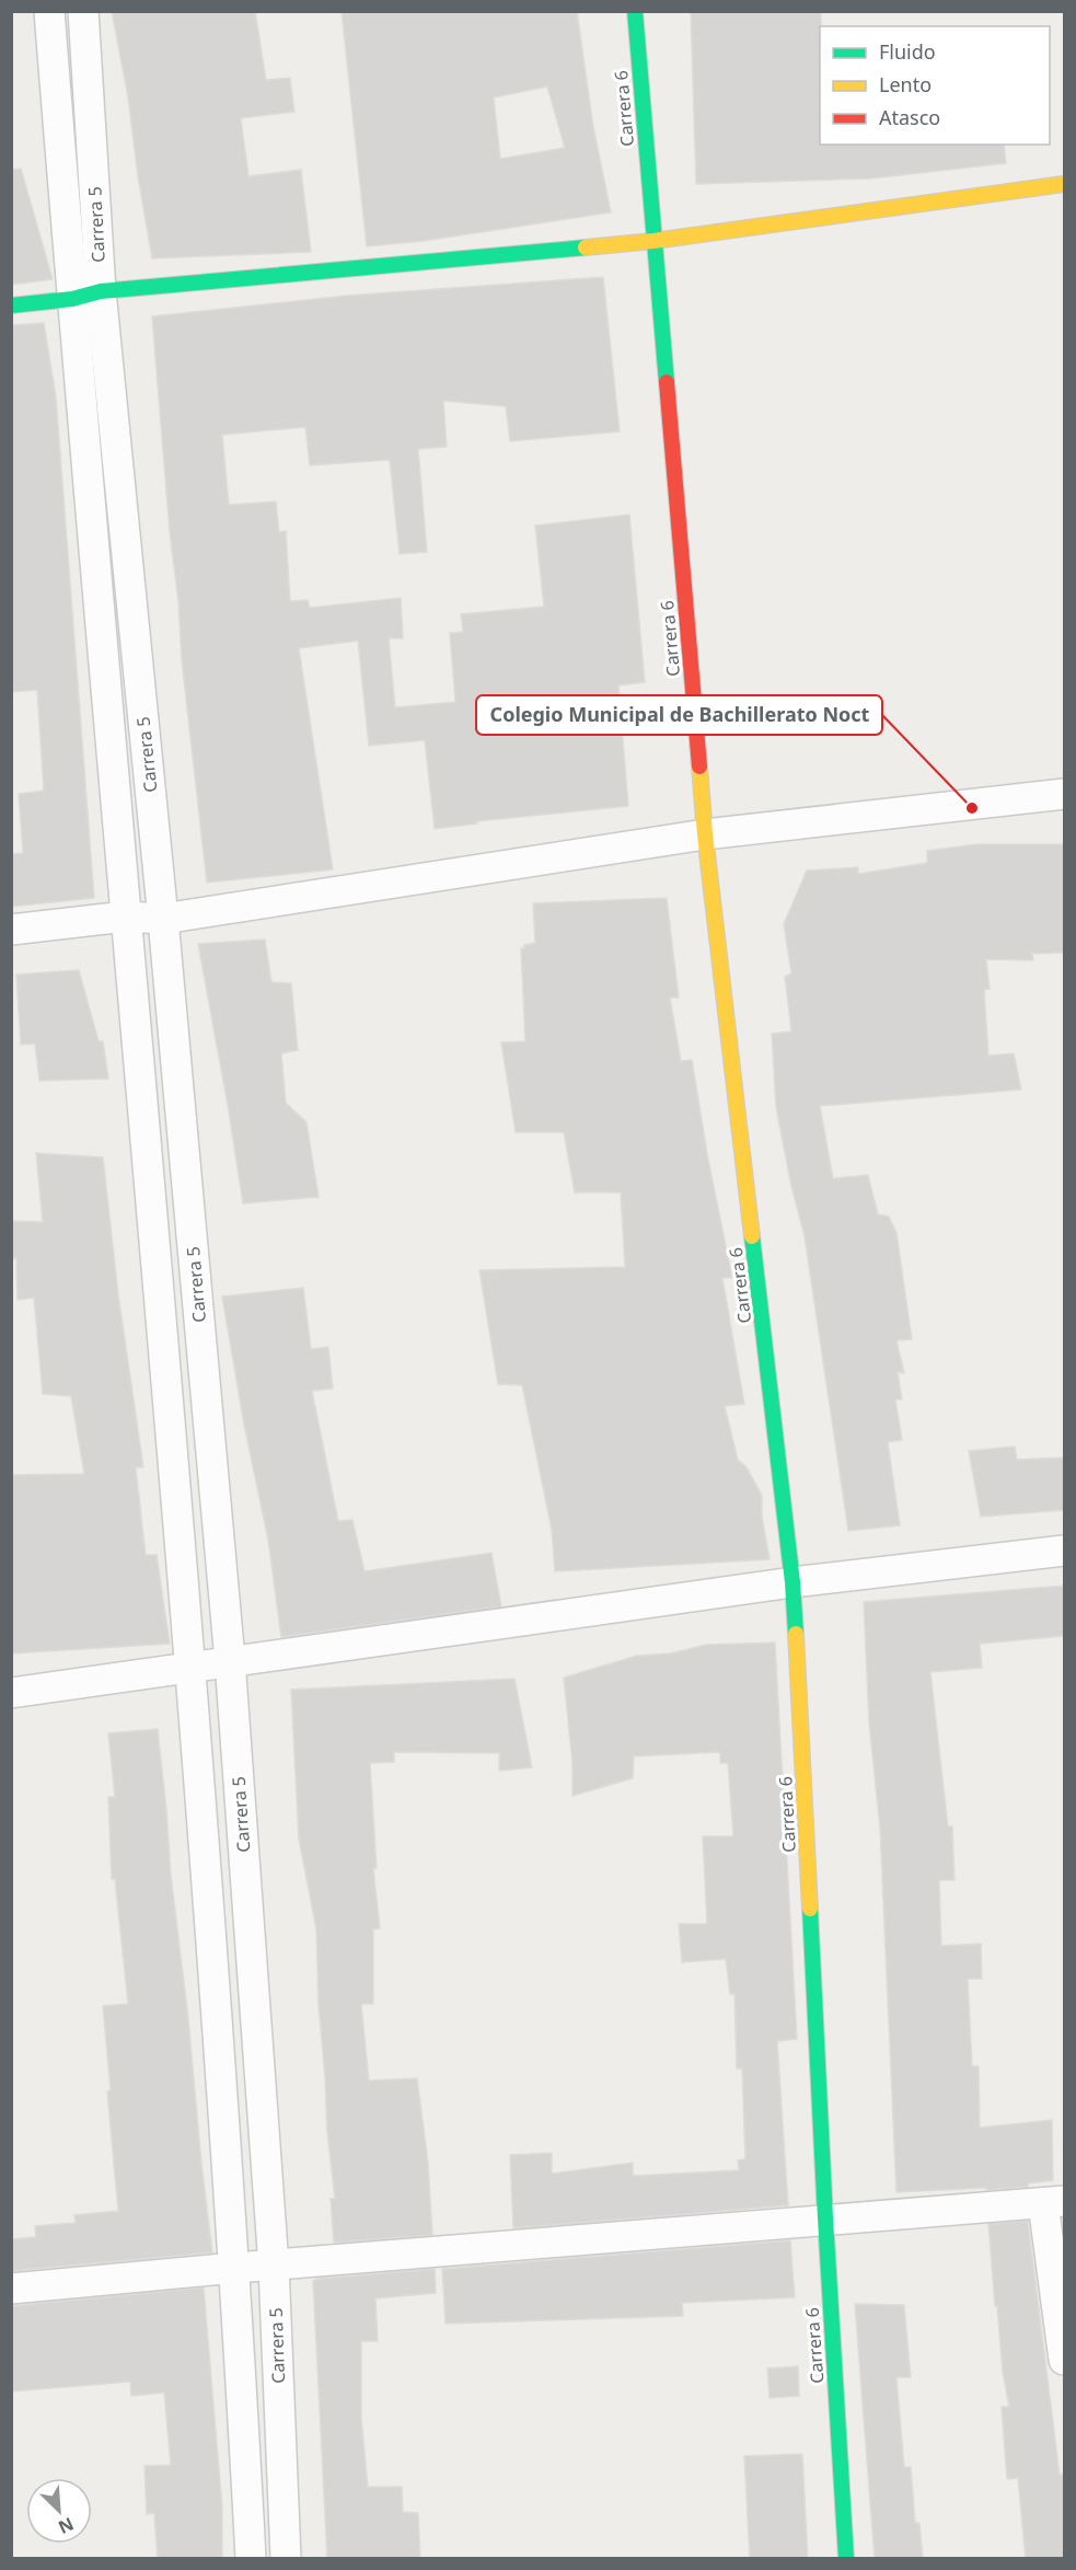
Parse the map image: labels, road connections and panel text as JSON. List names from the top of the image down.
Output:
{
  "streets": {
    "street": ["Carrera 6", "Carrera 5"]
  },
  "places": ["Colegio Municipal de Bachillerato Noct"],
  "legend": ["Fluido", "Lento", "Atasco"],
  "north": "bottom right"
}
